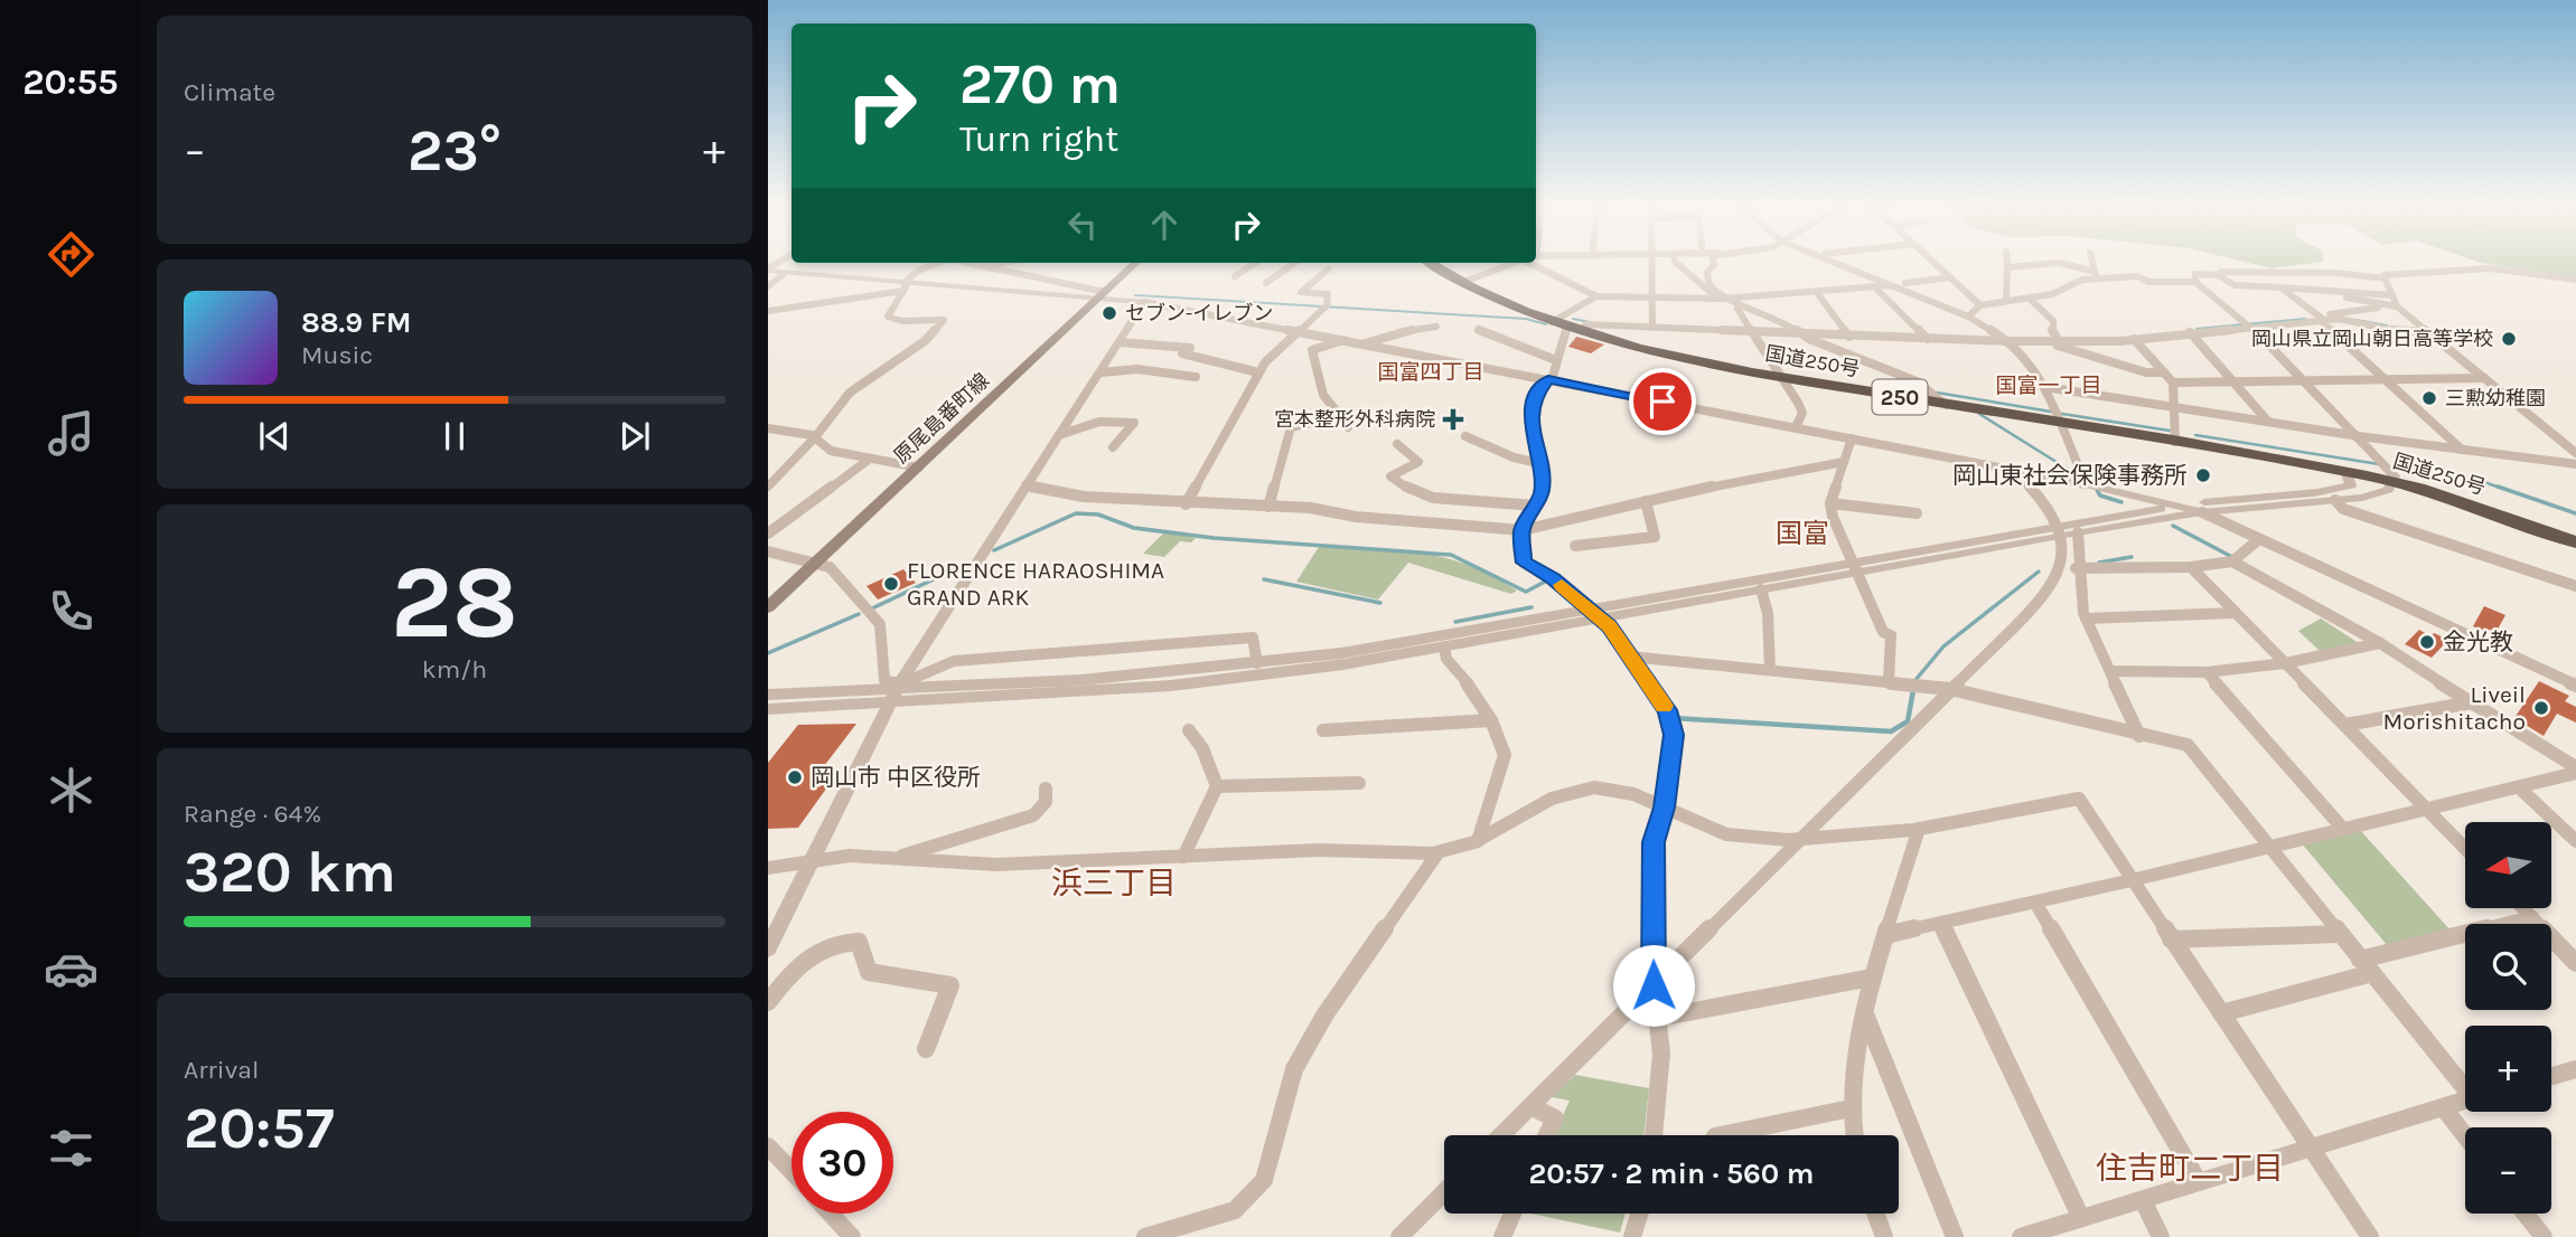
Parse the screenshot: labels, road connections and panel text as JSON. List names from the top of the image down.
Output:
{
  "streets": {
    "highway": ["国道250号", "250"],
    "main road": ["原尾島番町線"]
  },
  "districts": [
    "国富四丁目",
    "国富一丁目",
    "国富",
    "浜三丁目",
    "住吉町二丁目"
  ],
  "places": {
    "other": [
      "セブン-イレブン",
      "岡山県立岡山朝日高等学校",
      "三勲幼稚園",
      "岡山東社会保険事務所",
      "FLORENCE HARAOSHIMA GRAND ARK",
      "金光教",
      "Liveil Morishitacho",
      "岡山市 中区役所"
    ],
    "health": ["宮本整形外科病院"]
  },
  "north": "left",
  "page": {
    "tabs": "20:55",
    "tile": [
      "Climate",
      ["28", "km/h"],
      ["Range · 64%", "320 km"],
      ["Arrival", "20:57"]
    ],
    "turn": ["270 m", "Turn right"],
    "heat": ["−", "23°", "+"],
    "song": ["88.9 FM", "Music"],
    "map_buttons": ["+", "−"],
    "limit": "30",
    "trip": "20:57 · 2 min · 560 m"
  }
}
